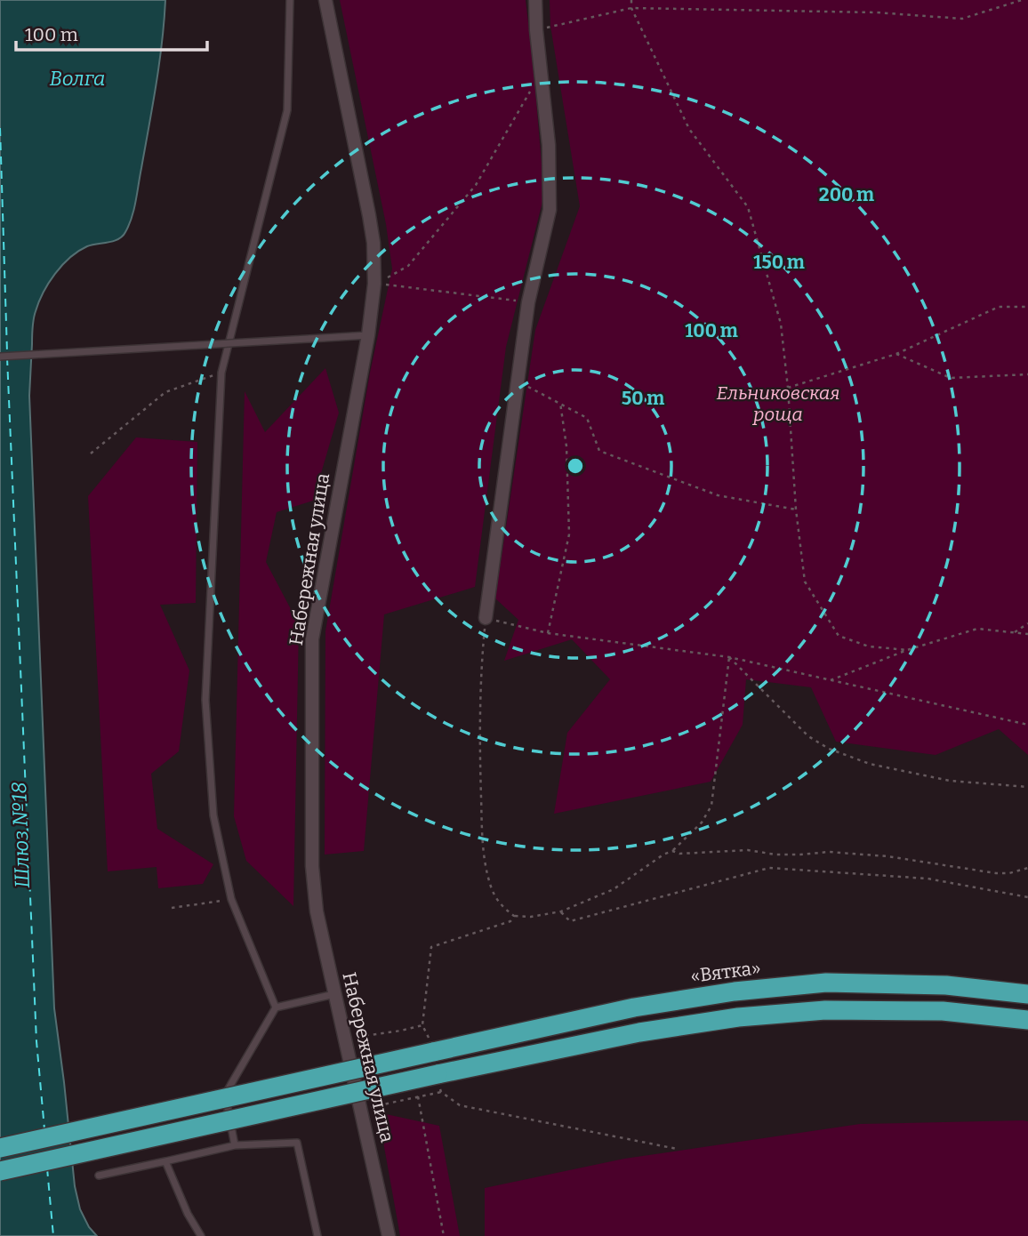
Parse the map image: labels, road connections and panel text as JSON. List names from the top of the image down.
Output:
{
  "streets": {
    "highway": ["«Вятка»"],
    "street": ["Набережная улица"]
  },
  "water": ["Волга", "Шлюз №18"],
  "parks": ["Ельниковская роща"],
  "scale_bar": "100 m",
  "rings": [
    "200 m",
    "150 m",
    "100 m",
    "50 m"
  ]
}
